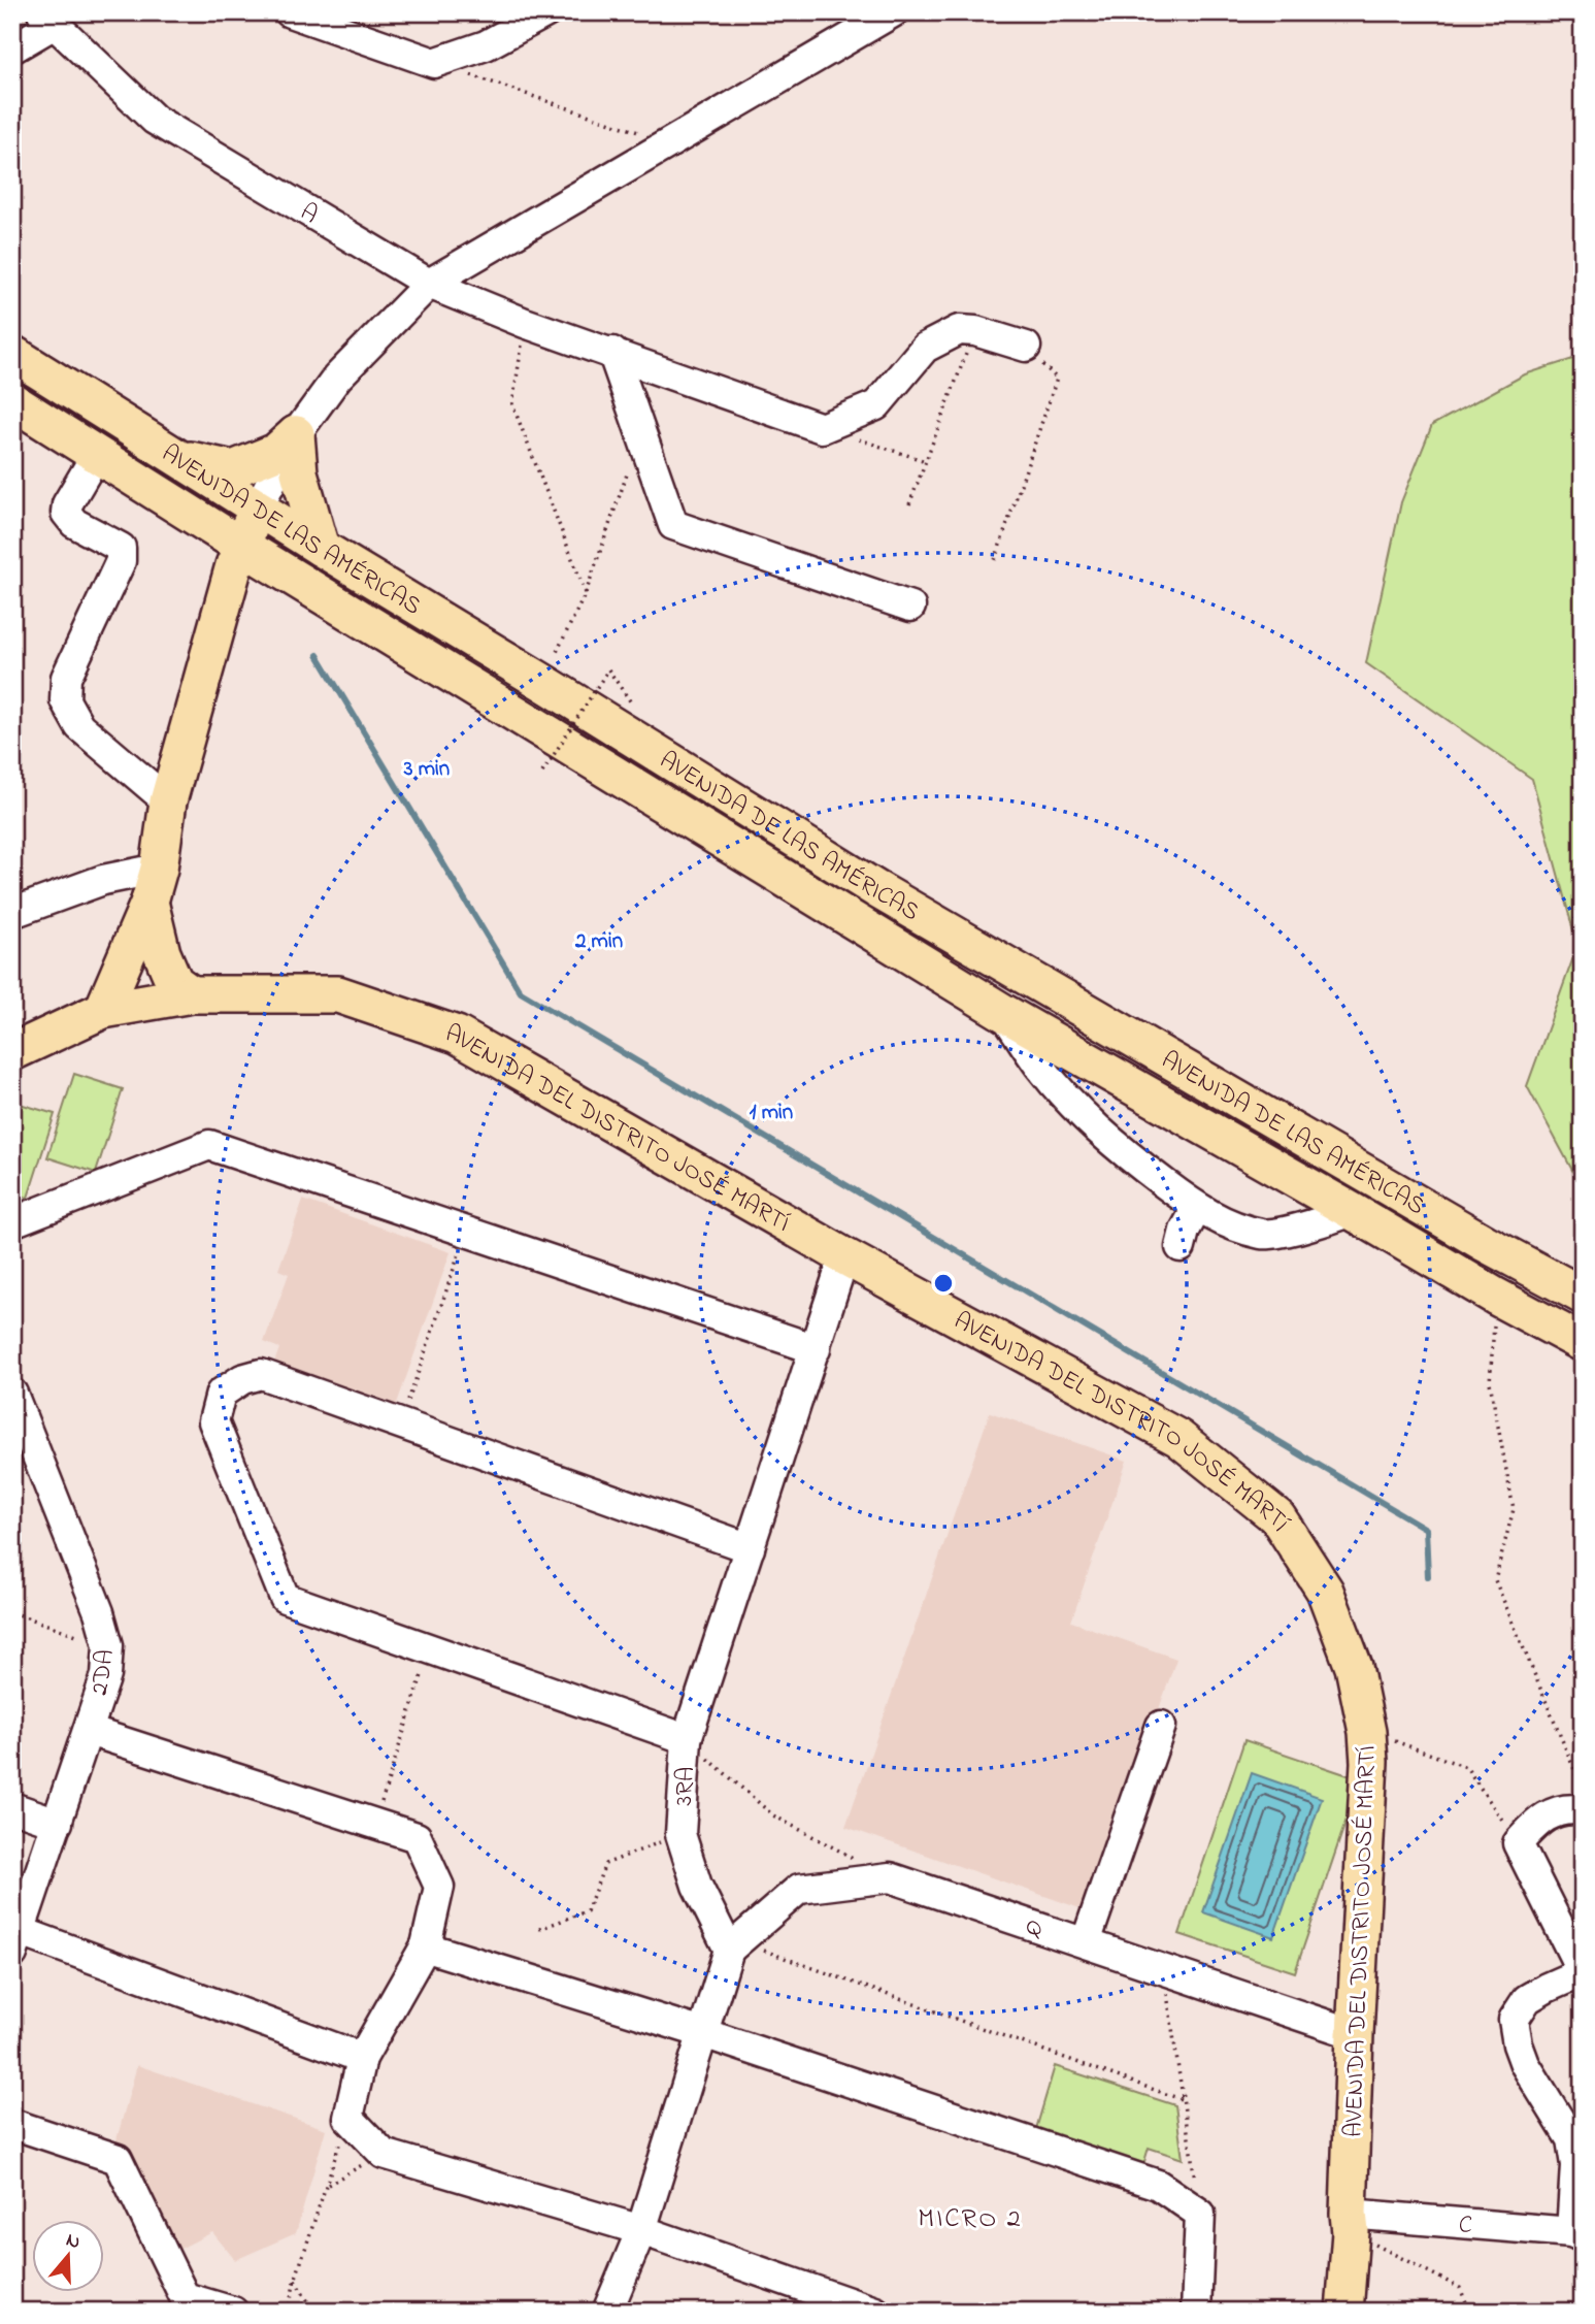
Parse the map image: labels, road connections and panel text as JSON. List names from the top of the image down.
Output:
{
  "streets": {
    "main road": ["AVENIDA DE LAS AMÉRICAS", "AVENIDA DEL DISTRITO JOSÉ MARTÍ"],
    "street": [
      "A",
      "2DA",
      "3RA",
      "Q",
      "C"
    ]
  },
  "crossings": [
    ["AVENIDA DEL DISTRITO JOSÉ MARTÍ", "3RA"],
    ["AVENIDA DEL DISTRITO JOSÉ MARTÍ", "Q"],
    ["AVENIDA DEL DISTRITO JOSÉ MARTÍ", "C"],
    ["3RA", "Q"]
  ],
  "districts": ["MICRO 2"],
  "north": "top",
  "rings": ["3 min", "2 min", "1 min"]
}
